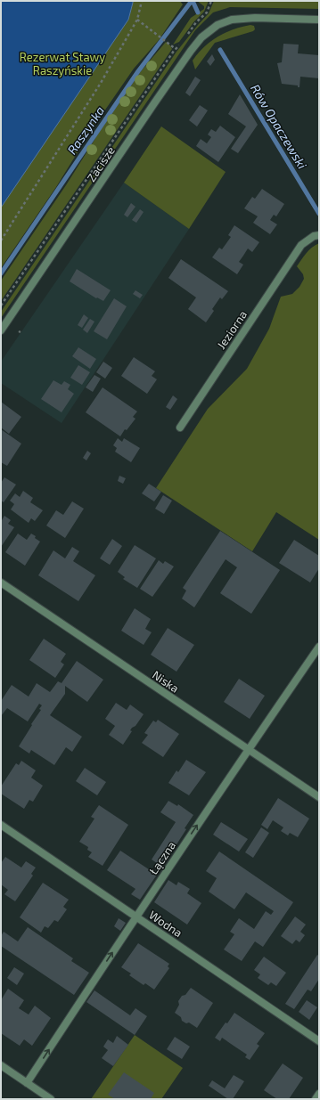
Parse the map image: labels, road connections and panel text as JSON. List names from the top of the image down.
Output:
{
  "streets": {
    "street": [
      "Zacisze",
      "Jeziorna",
      "Niska",
      "Łączna",
      "Wodna"
    ]
  },
  "crossings": [
    ["Niska", "Łączna"],
    ["Łączna", "Wodna"]
  ],
  "one_way": ["Łączna"],
  "water": ["Rów Opaczewski", "Raszynka"],
  "parks": ["Rezerwat Stawy Raszyńskie"]
}
